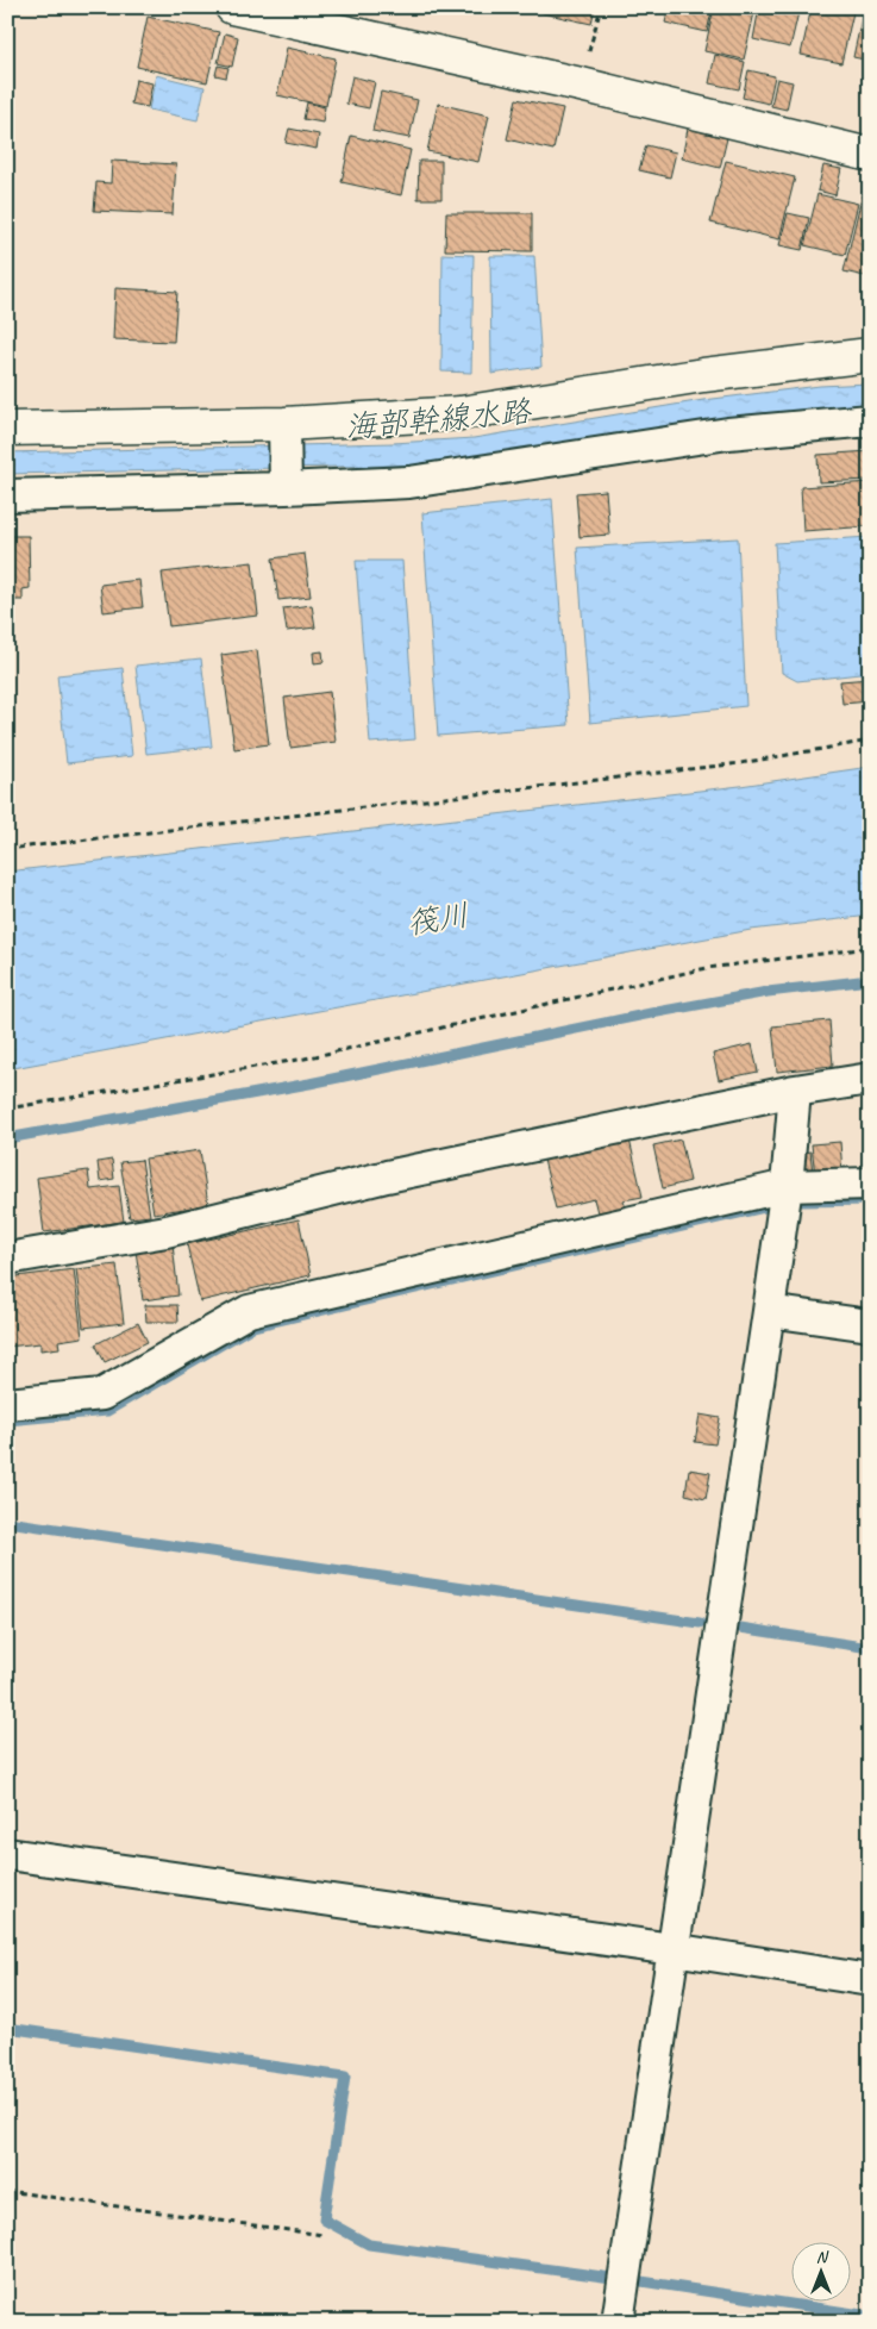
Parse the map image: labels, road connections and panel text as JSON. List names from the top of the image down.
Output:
{
  "water": ["海部幹線水路", "筏川"],
  "north": "top"
}
